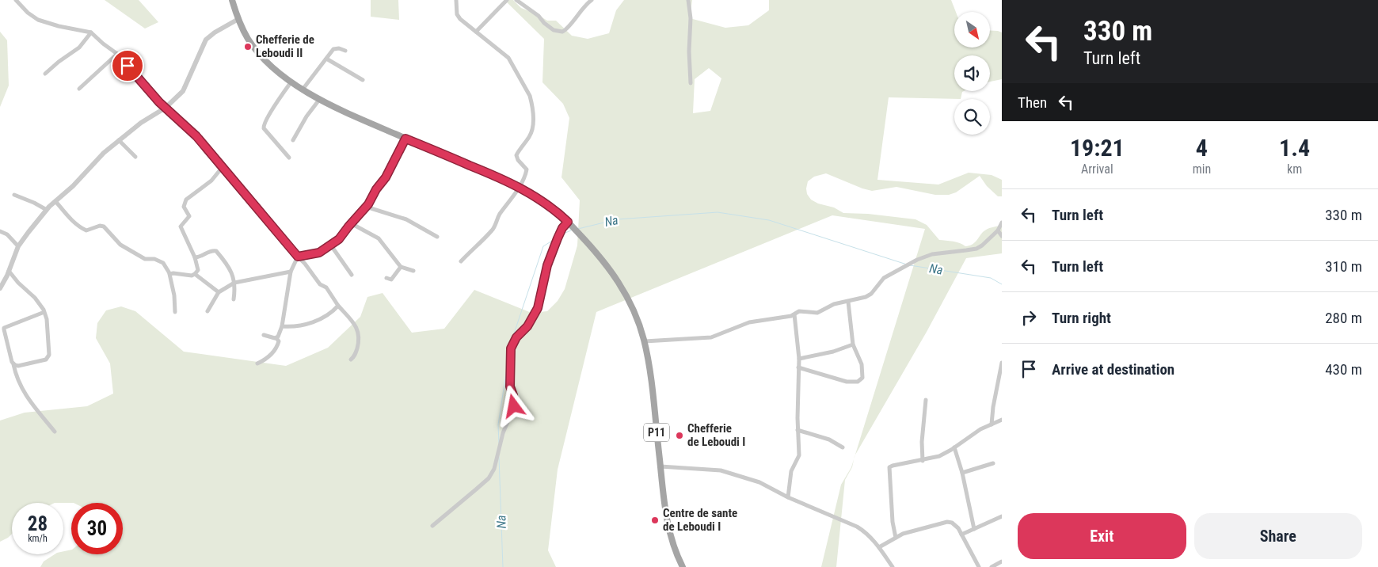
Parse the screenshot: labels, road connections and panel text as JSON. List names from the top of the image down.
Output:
{
  "streets": {
    "main road": ["P11"]
  },
  "water": ["Na"],
  "places": ["Chefferie de Leboudi II", "Chefferie de Leboudi I", "Centre de sante de Leboudi I"],
  "north": "bottom right",
  "page": {
    "turn": ["330 m", "Turn left"],
    "then": "Then",
    "eta": [
      "19:21",
      "Arrival",
      "4",
      "min",
      "1.4",
      "km"
    ],
    "list": [
      {
        "name": "Turn left",
        "value": "330 m"
      },
      {
        "name": "Turn left",
        "value": "310 m"
      },
      {
        "name": "Turn right",
        "value": "280 m"
      },
      {
        "name": "Arrive at destination",
        "value": "430 m"
      }
    ],
    "speed": "28 km/h",
    "limit": "30",
    "buttons": ["Exit", "Share"]
  }
}
